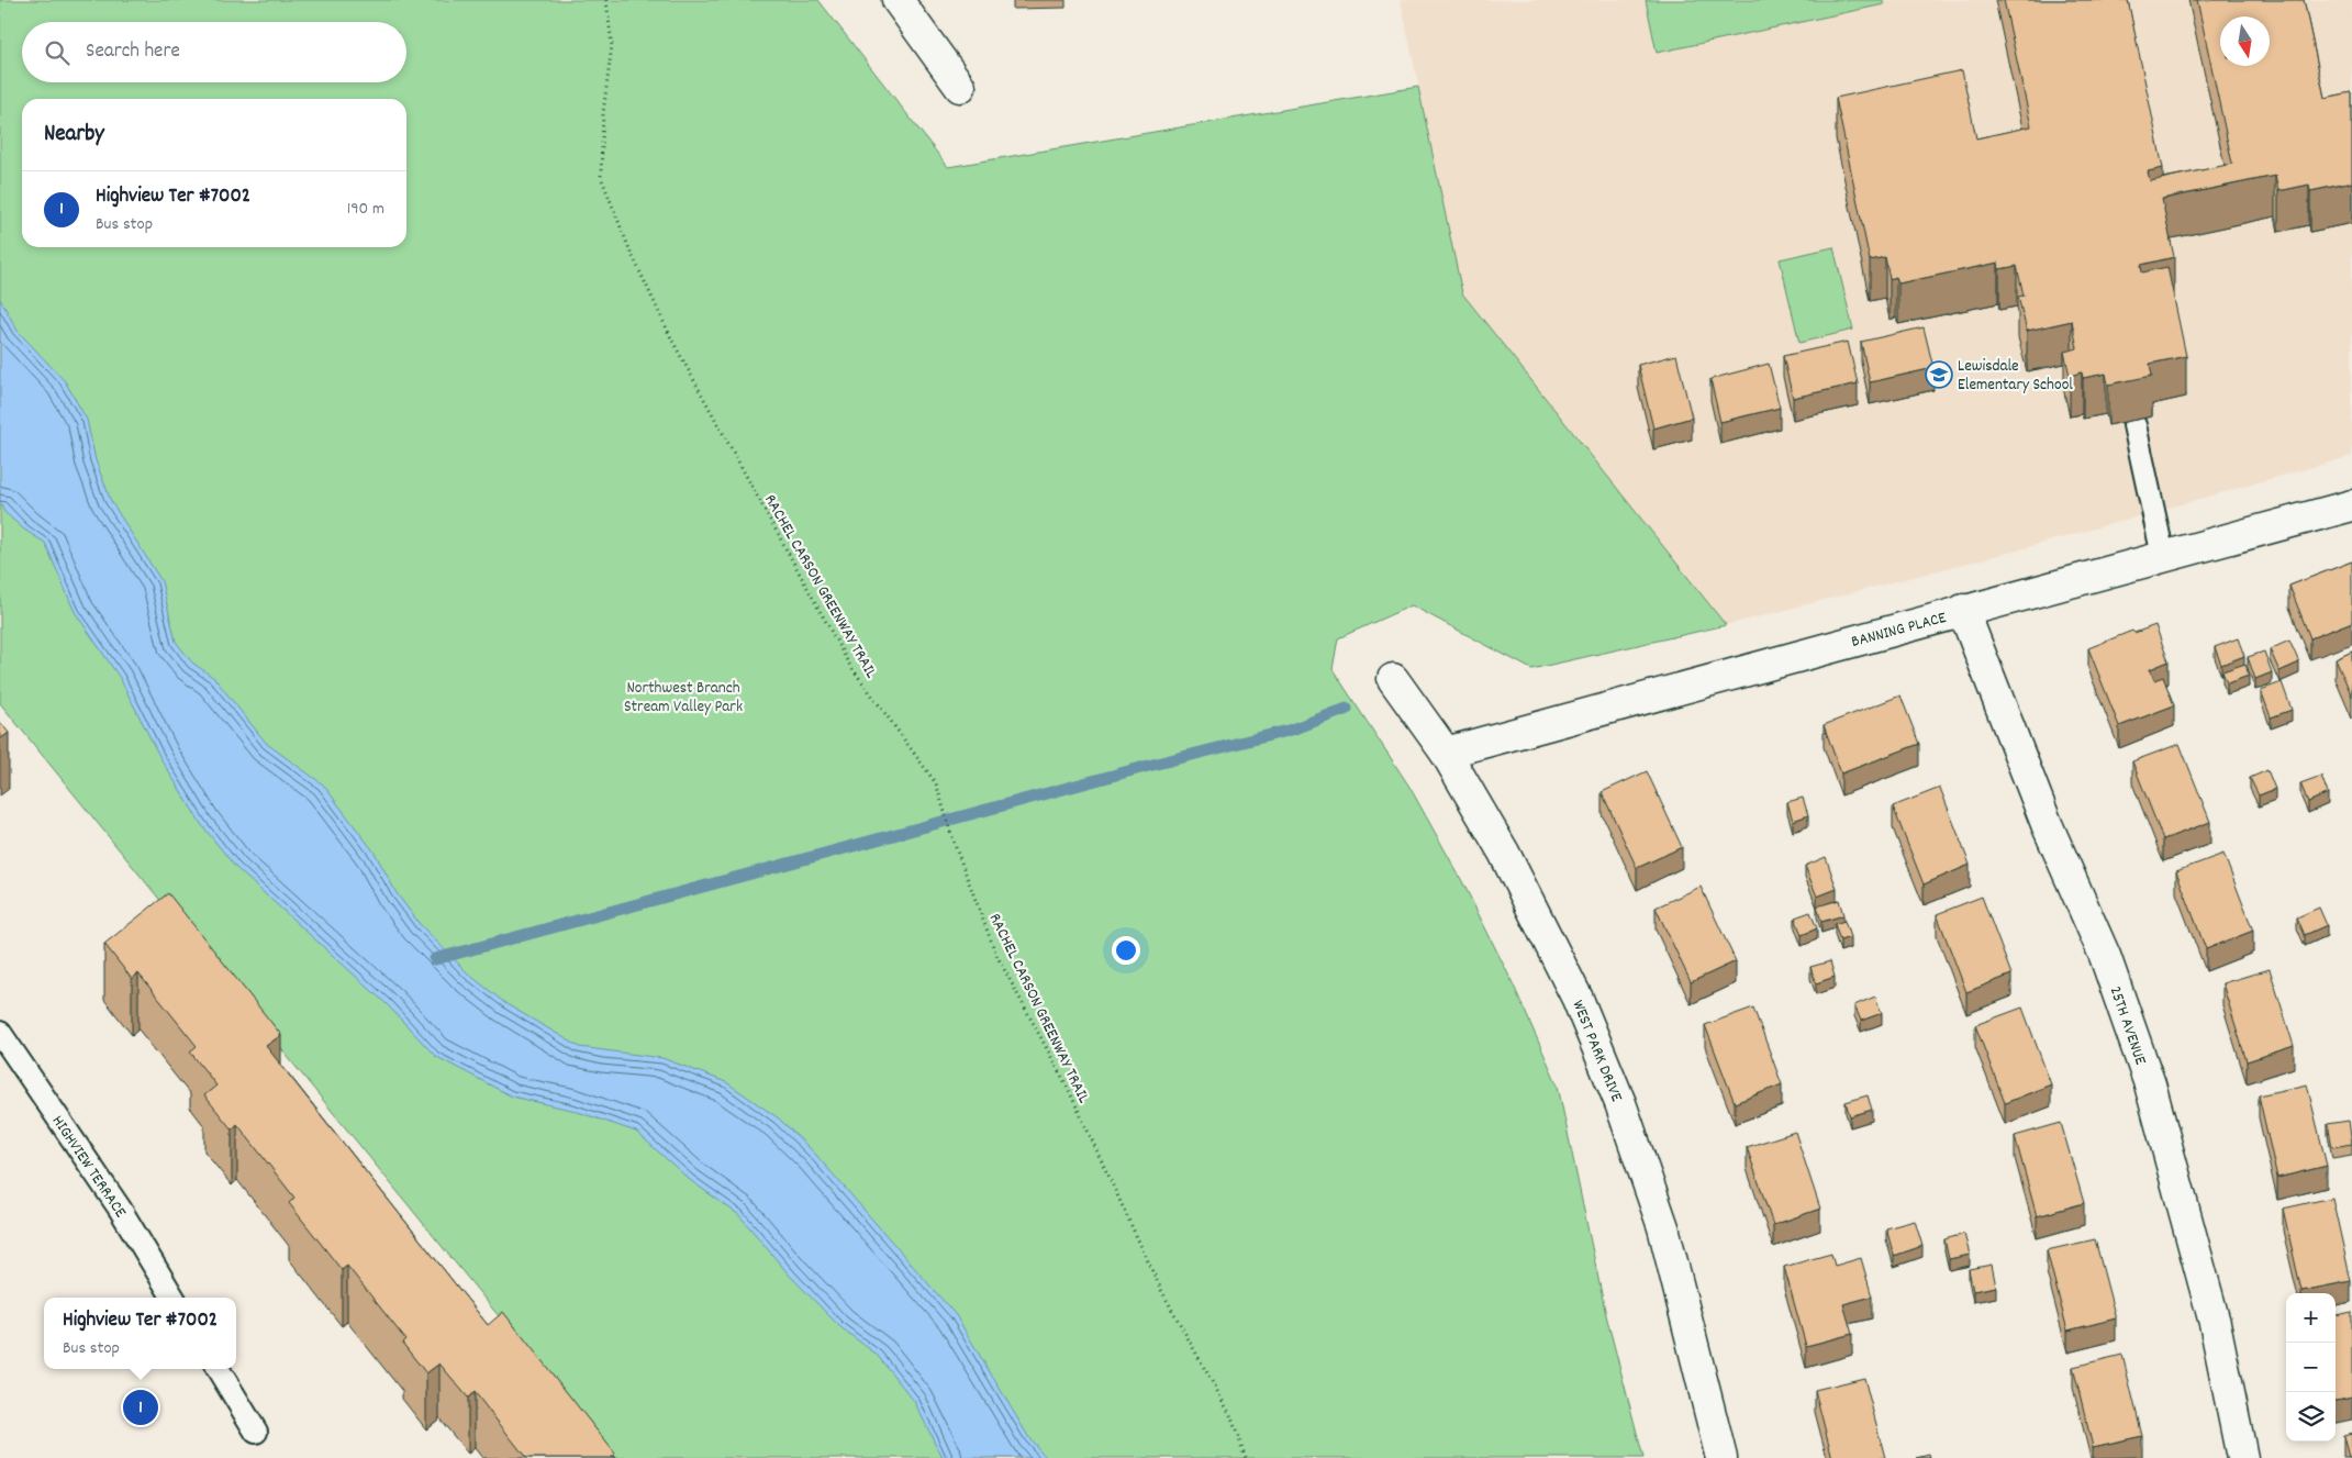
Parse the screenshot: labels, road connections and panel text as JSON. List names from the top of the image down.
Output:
{
  "streets": {
    "street": ["BANNING PLACE", "25TH AVENUE", "WEST PARK DRIVE"],
    "lane": ["HIGHVIEW TERRACE"],
    "path": ["RACHEL CARSON GREENWAY TRAIL"]
  },
  "crossings": [
    ["BANNING PLACE", "25TH AVENUE"],
    ["BANNING PLACE", "WEST PARK DRIVE"]
  ],
  "parks": ["Northwest Branch Stream Valley Park"],
  "places": {
    "school or university": ["Lewisdale Elementary School"]
  },
  "north": "bottom",
  "page": {
    "search": "Search here",
    "heading": "Nearby",
    "list": [
      {
        "mark": "1",
        "name": "Highview Ter #7002",
        "note": "Bus stop",
        "value": "190 m"
      }
    ],
    "map_buttons": ["+", "−"],
    "popup": ["Highview Ter #7002", "Bus stop"],
    "pins": "1"
  }
}
